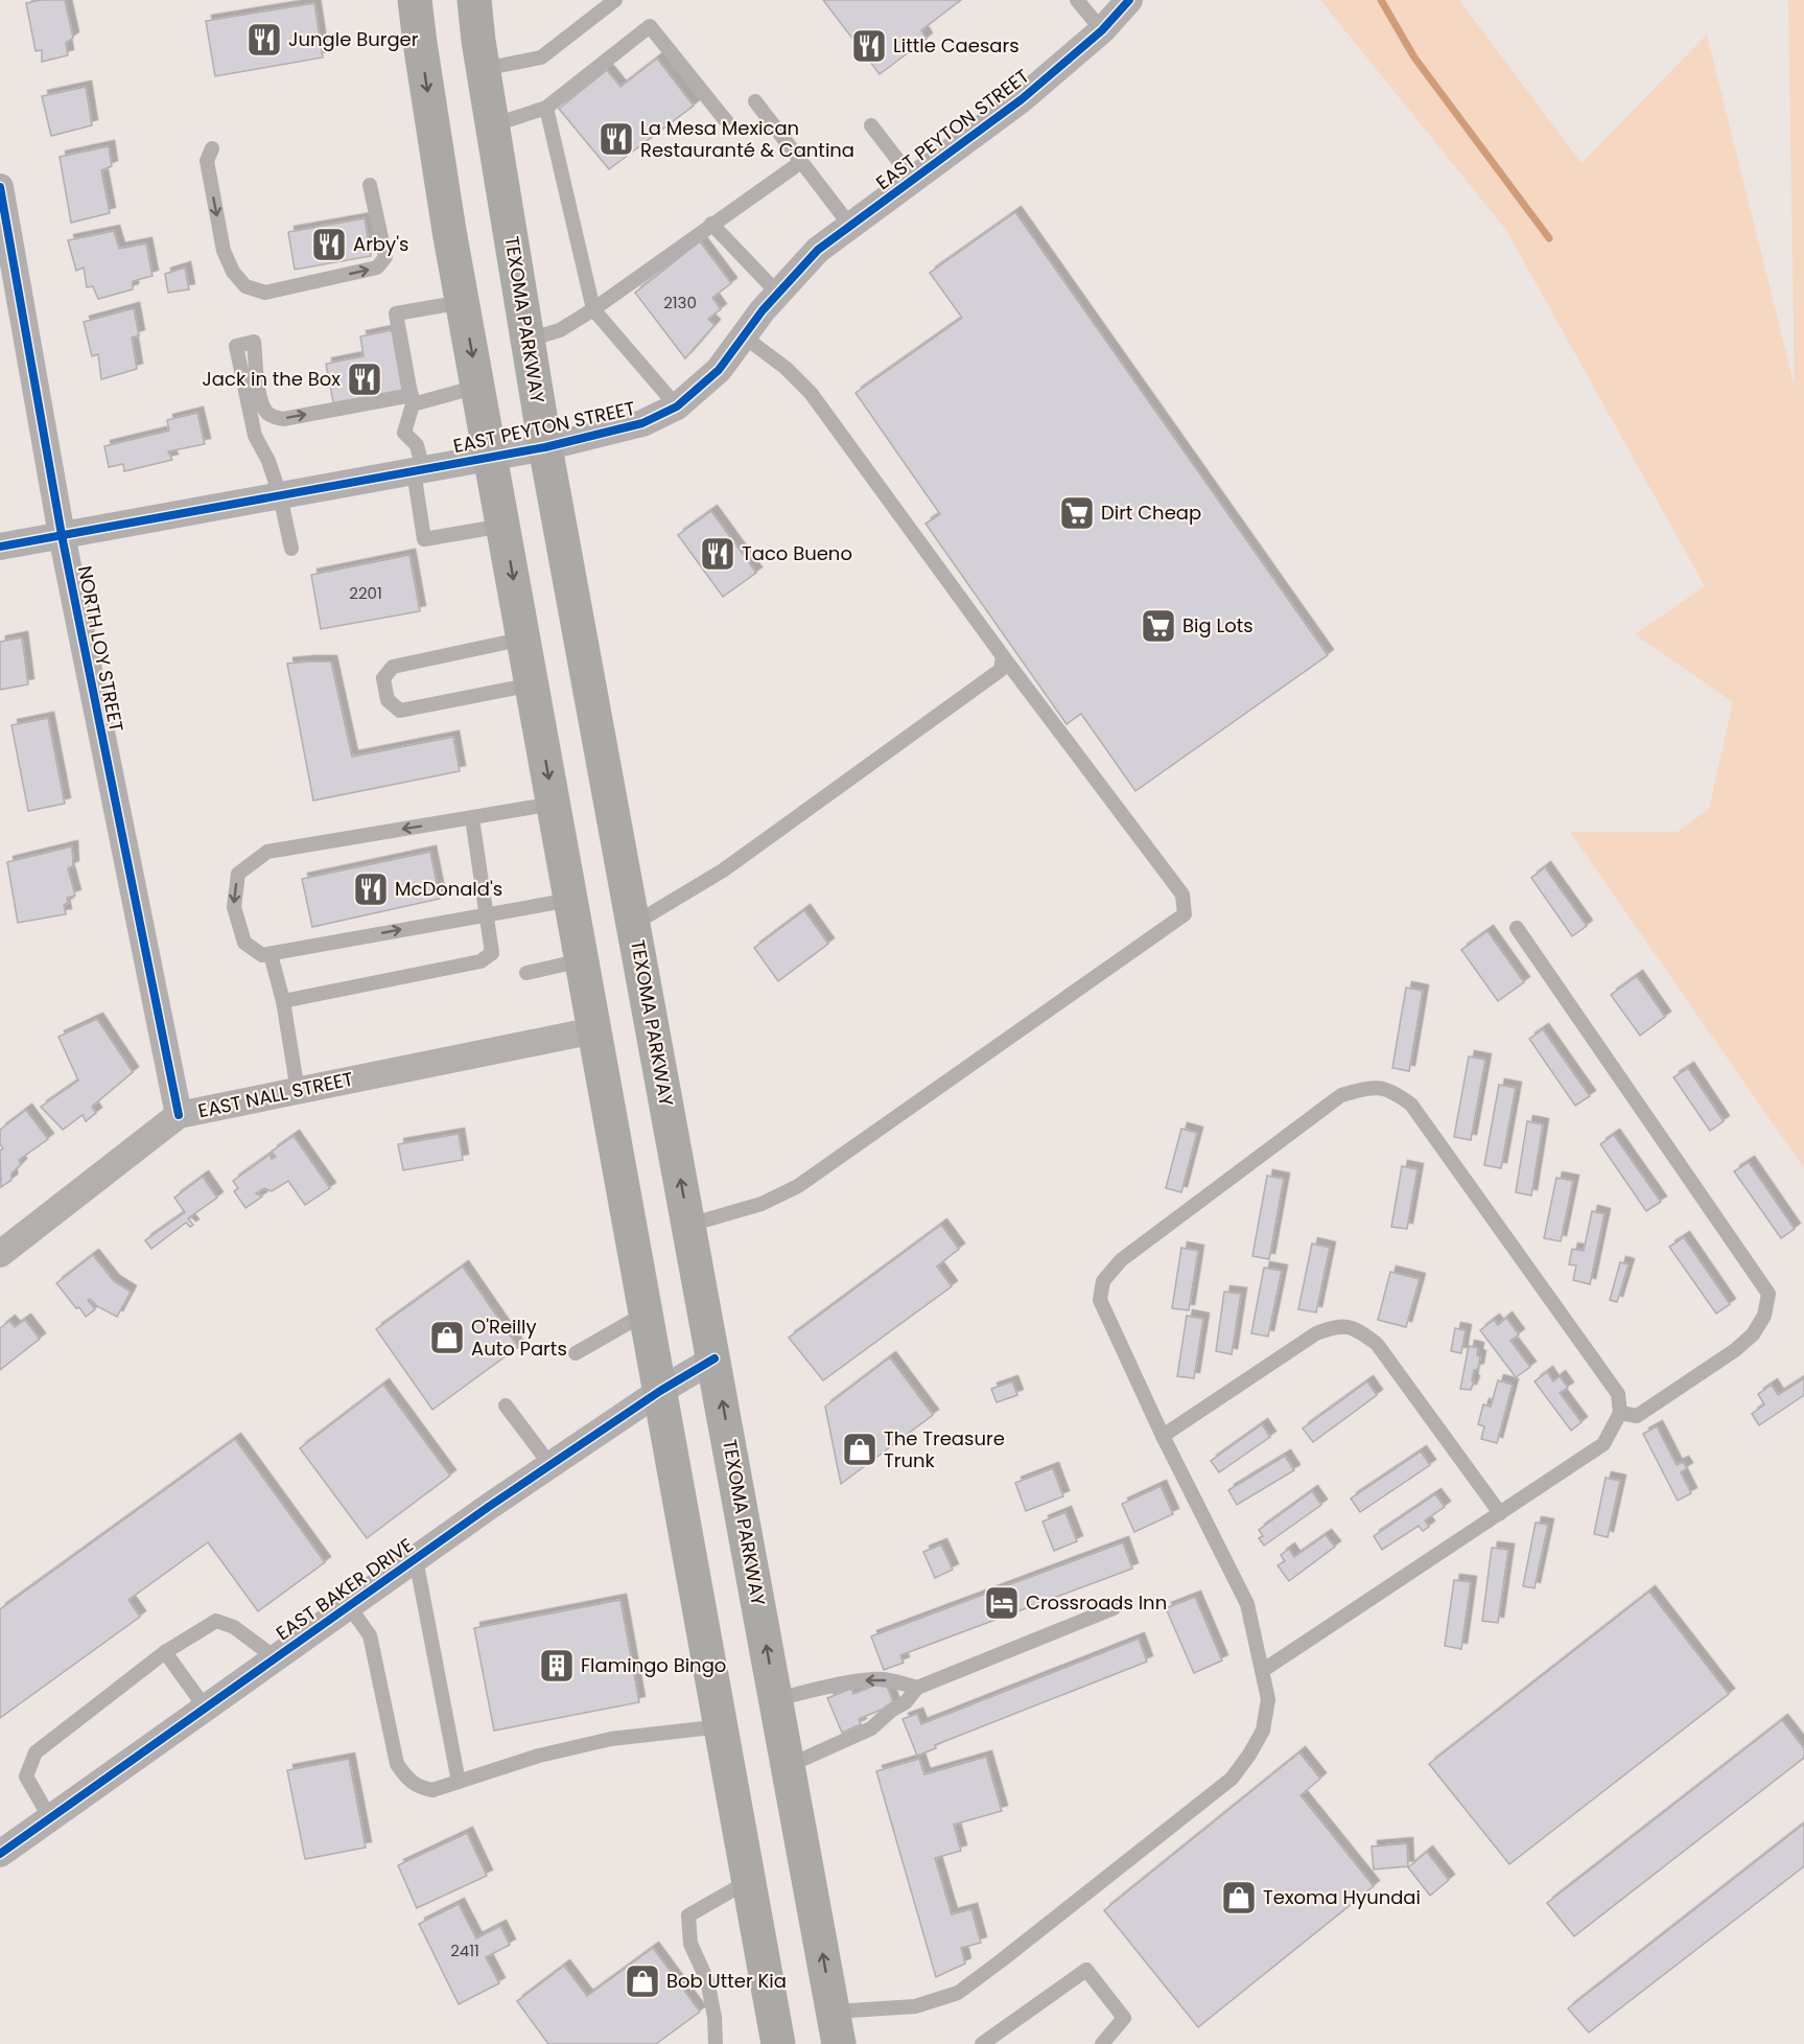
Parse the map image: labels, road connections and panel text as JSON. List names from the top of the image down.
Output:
{
  "streets": {
    "main road": ["TEXOMA PARKWAY"],
    "street": [
      "EAST PEYTON STREET",
      "NORTH LOY STREET",
      "EAST NALL STREET",
      "EAST BAKER DRIVE"
    ]
  },
  "crossings": [
    ["EAST PEYTON STREET", "TEXOMA PARKWAY"],
    ["EAST PEYTON STREET", "NORTH LOY STREET"],
    ["TEXOMA PARKWAY", "EAST BAKER DRIVE"],
    ["NORTH LOY STREET", "EAST NALL STREET"]
  ],
  "places": {
    "restaurant": [
      "Jungle Burger",
      "Little Caesars",
      "La Mesa Mexican Restauranté & Cantina",
      "Arby's",
      "Jack in the Box",
      "Taco Bueno",
      "McDonald's"
    ],
    "supermarket": ["Dirt Cheap", "Big Lots"],
    "shop": [
      "O'Reilly Auto Parts",
      "The Treasure Trunk",
      "Texoma Hyundai",
      "Bob Utter Kia"
    ],
    "hotel": ["Crossroads Inn"],
    "building": ["Flamingo Bingo"]
  },
  "house_numbers": ["2130", "2201", "2411"]
}
